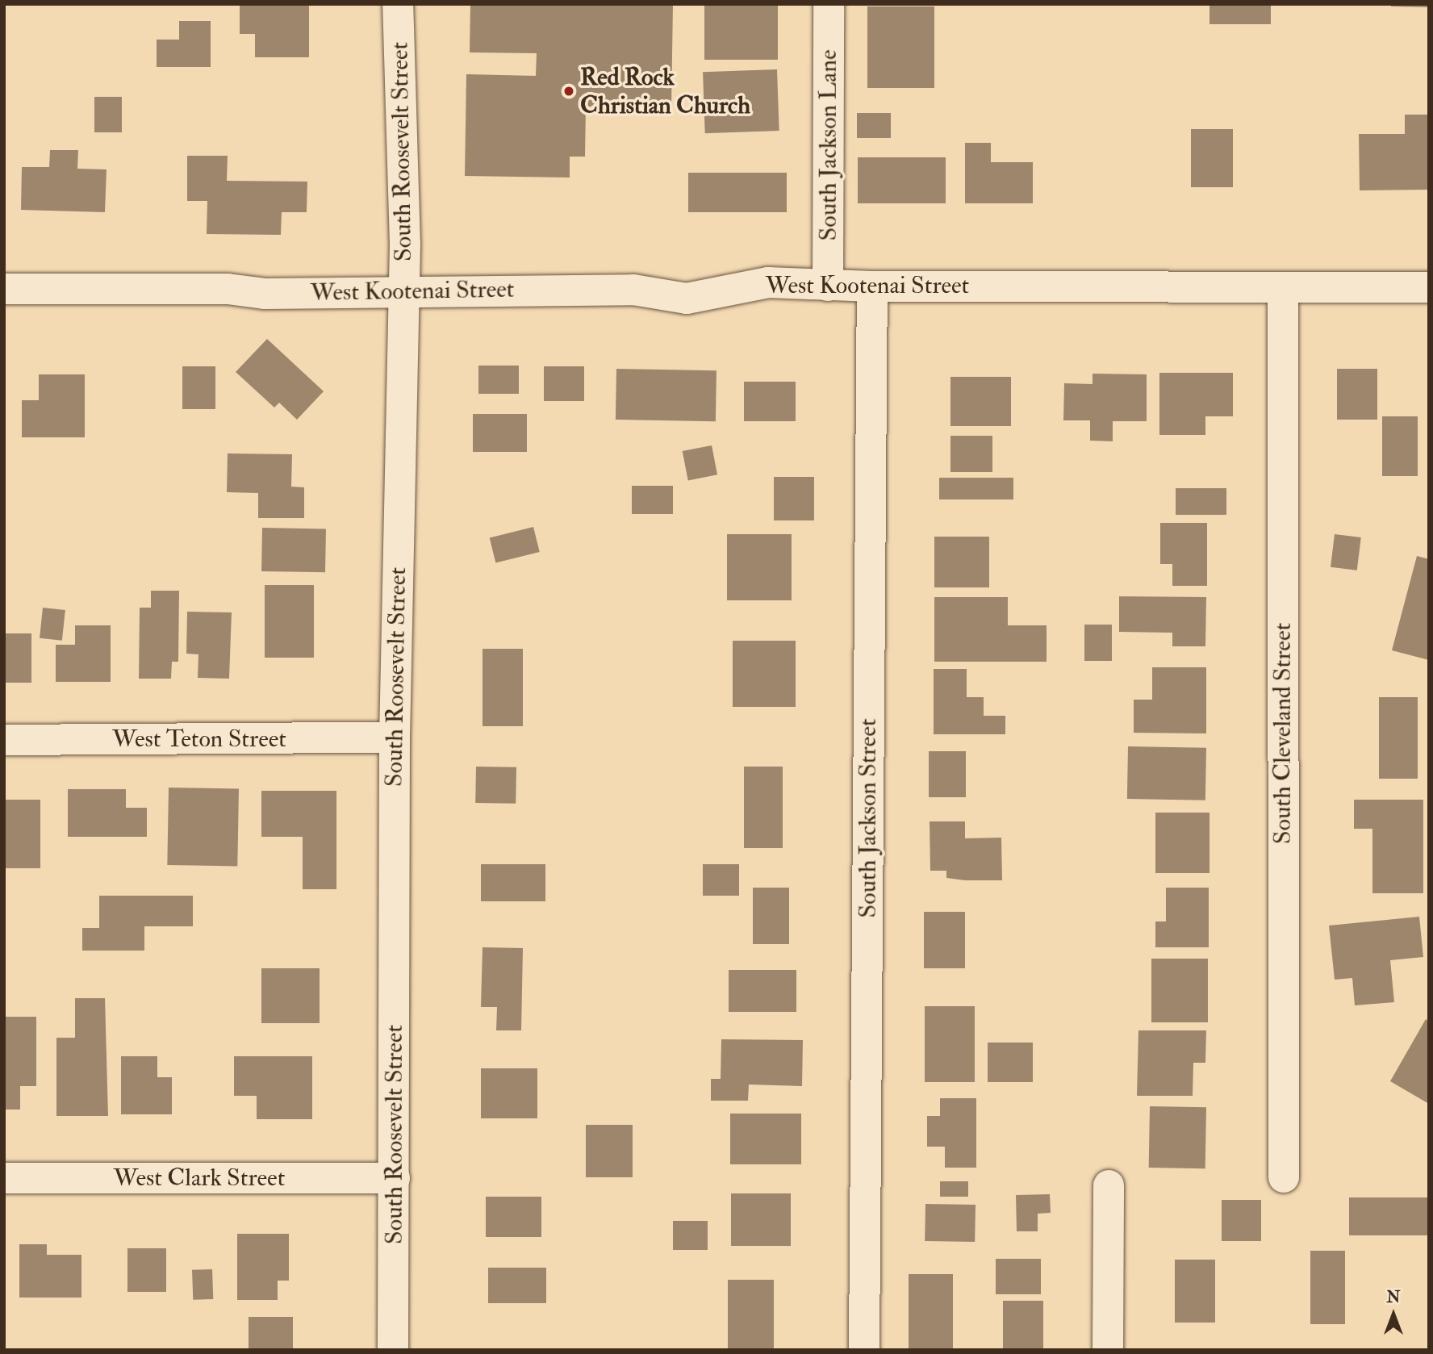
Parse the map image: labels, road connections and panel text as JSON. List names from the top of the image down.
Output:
{
  "streets": {
    "street": [
      "South Jackson Lane",
      "South Roosevelt Street",
      "West Kootenai Street",
      "South Cleveland Street",
      "West Teton Street",
      "South Jackson Street",
      "West Clark Street"
    ]
  },
  "crossings": [
    ["South Jackson Lane", "West Kootenai Street"],
    ["South Roosevelt Street", "West Kootenai Street"],
    ["South Roosevelt Street", "West Teton Street"],
    ["South Roosevelt Street", "West Clark Street"],
    ["West Kootenai Street", "South Cleveland Street"],
    ["West Kootenai Street", "South Jackson Street"]
  ],
  "places": ["Red Rock Christian Church"],
  "north": "top"
}
